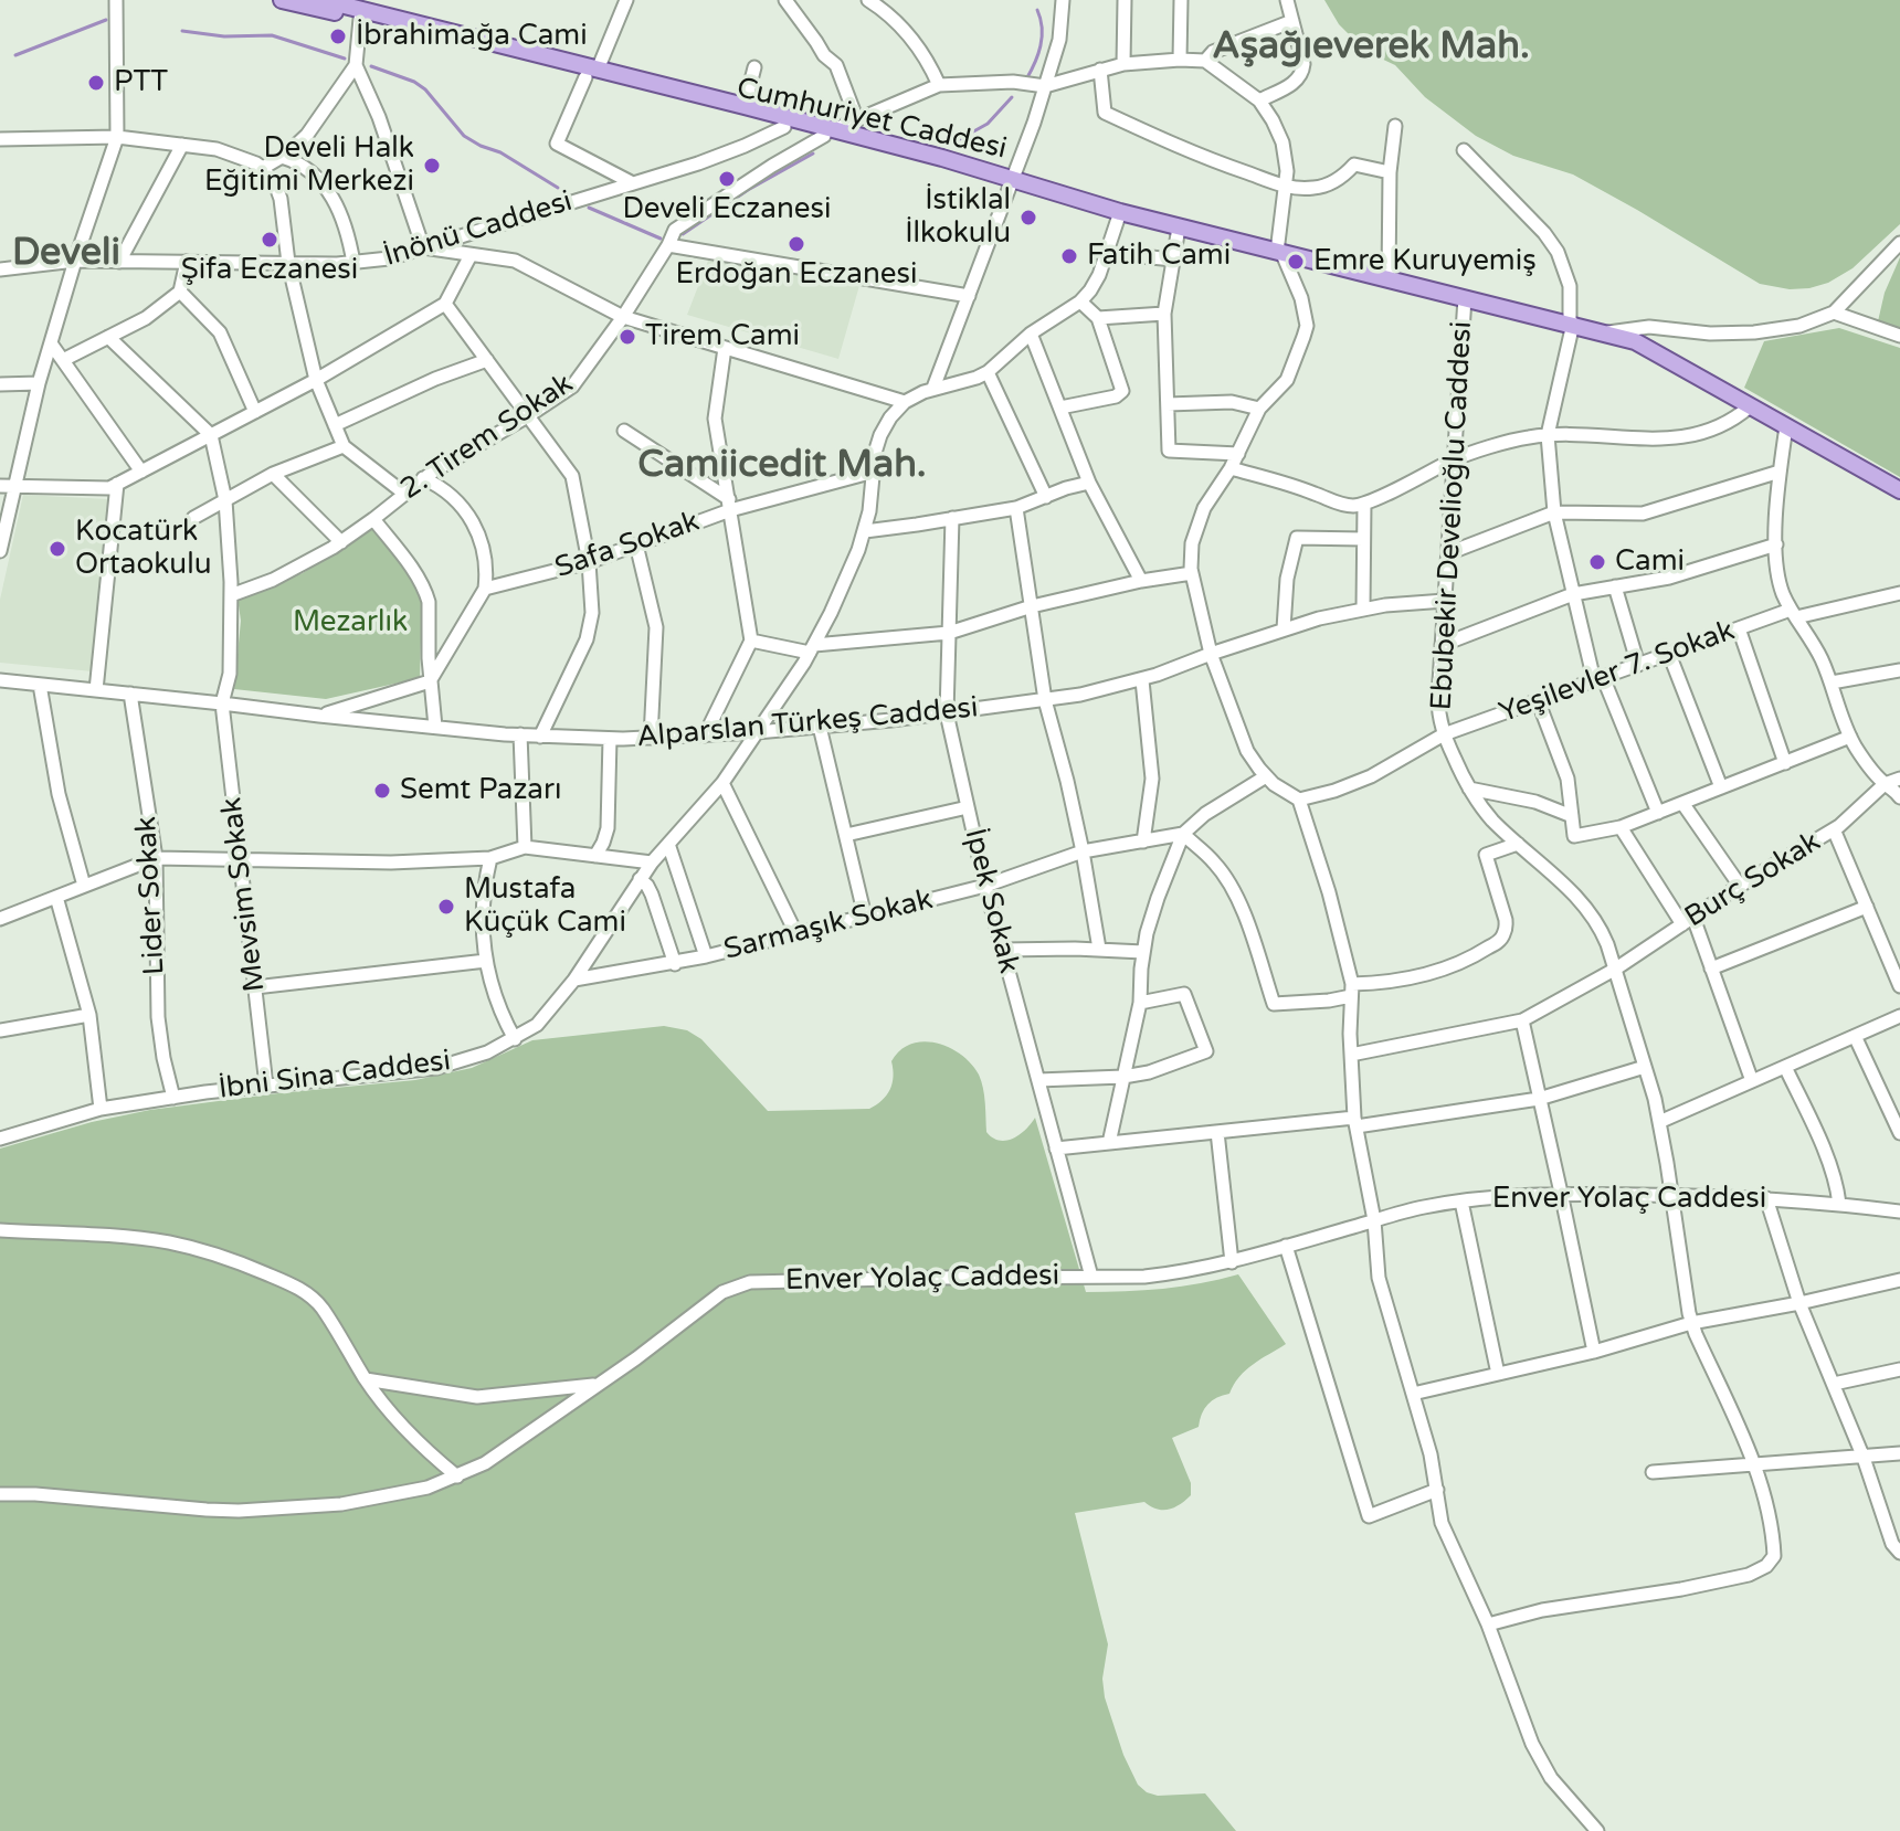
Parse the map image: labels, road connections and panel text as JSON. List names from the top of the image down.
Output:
{
  "streets": {
    "main road": ["Cumhuriyet Caddesi"],
    "street": [
      "İnönü Caddesi",
      "2. Tirem Sokak",
      "Ebubekir Develioğlu Caddesi",
      "Safa Sokak",
      "Yeşilevler 7. Sokak",
      "Alparslan Türkeş Caddesi",
      "Burç Sokak",
      "Mevsim Sokak",
      "Lider Sokak",
      "İpek Sokak",
      "Sarmaşık Sokak",
      "İbni Sina Caddesi",
      "Enver Yolaç Caddesi"
    ]
  },
  "crossings": [
    ["Cumhuriyet Caddesi", "İnönü Caddesi"],
    ["Cumhuriyet Caddesi", "2. Tirem Sokak"],
    ["Cumhuriyet Caddesi", "Ebubekir Develioğlu Caddesi"],
    ["2. Tirem Sokak", "Mevsim Sokak"],
    ["Ebubekir Develioğlu Caddesi", "Yeşilevler 7. Sokak"],
    ["Ebubekir Develioğlu Caddesi", "Alparslan Türkeş Caddesi"],
    ["Ebubekir Develioğlu Caddesi", "Burç Sokak"],
    ["Ebubekir Develioğlu Caddesi", "Enver Yolaç Caddesi"],
    ["Safa Sokak", "İbni Sina Caddesi"],
    ["Alparslan Türkeş Caddesi", "Mevsim Sokak"],
    ["Alparslan Türkeş Caddesi", "Lider Sokak"],
    ["Alparslan Türkeş Caddesi", "İpek Sokak"],
    ["Alparslan Türkeş Caddesi", "İbni Sina Caddesi"],
    ["Mevsim Sokak", "İbni Sina Caddesi"],
    ["Lider Sokak", "İbni Sina Caddesi"],
    ["İpek Sokak", "Sarmaşık Sokak"],
    ["İpek Sokak", "Enver Yolaç Caddesi"],
    ["Sarmaşık Sokak", "İbni Sina Caddesi"]
  ],
  "districts": ["Aşağıeverek Mah.", "Develi", "Camiicedit Mah."],
  "parks": ["Mezarlık"],
  "places": [
    "İbrahimağa Cami",
    "PTT",
    "Develi Halk Eğitimi Merkezi",
    "Develi Eczanesi",
    "İstiklal İlkokulu",
    "Şifa Eczanesi",
    "Erdoğan Eczanesi",
    "Fatih Cami",
    "Emre Kuruyemiş",
    "Tirem Cami",
    "Kocatürk Ortaokulu",
    "Cami",
    "Semt Pazarı",
    "Mustafa Küçük Cami"
  ]
}
